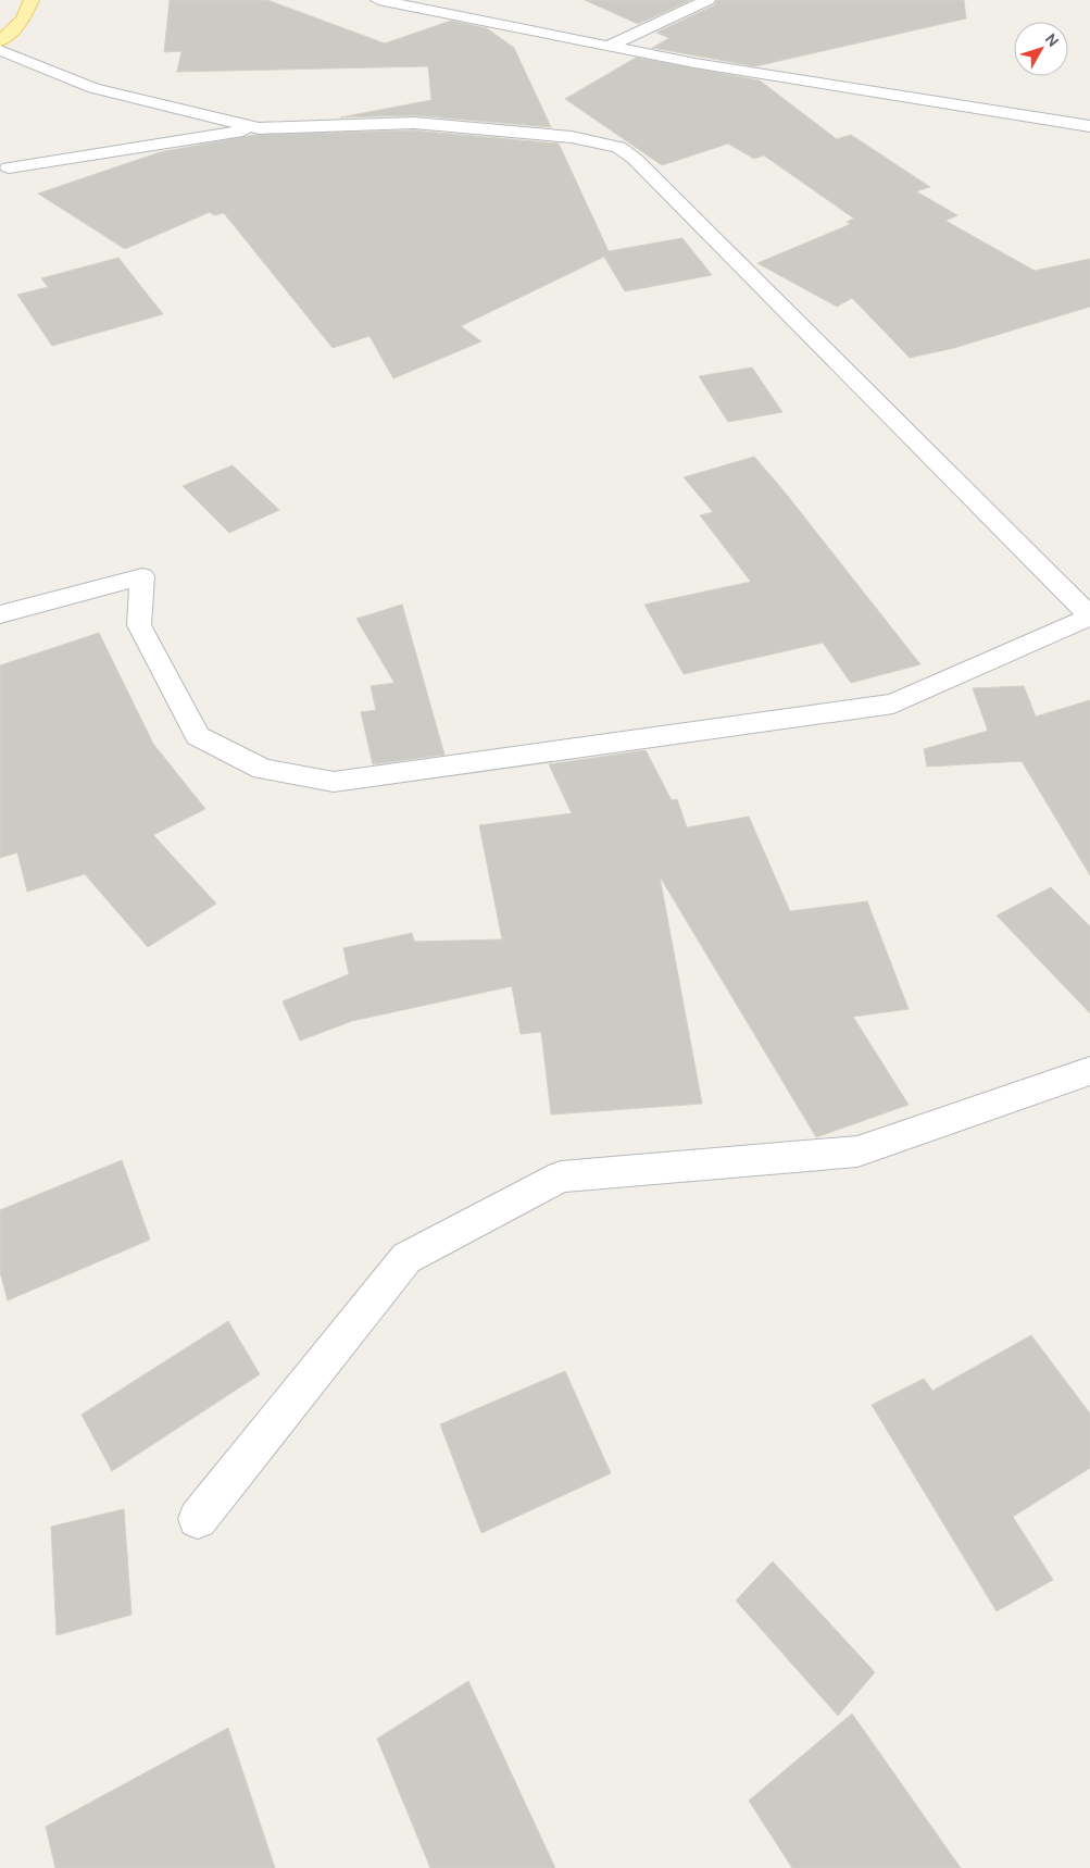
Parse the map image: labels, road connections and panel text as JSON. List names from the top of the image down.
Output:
{
  "north": "top right"
}
